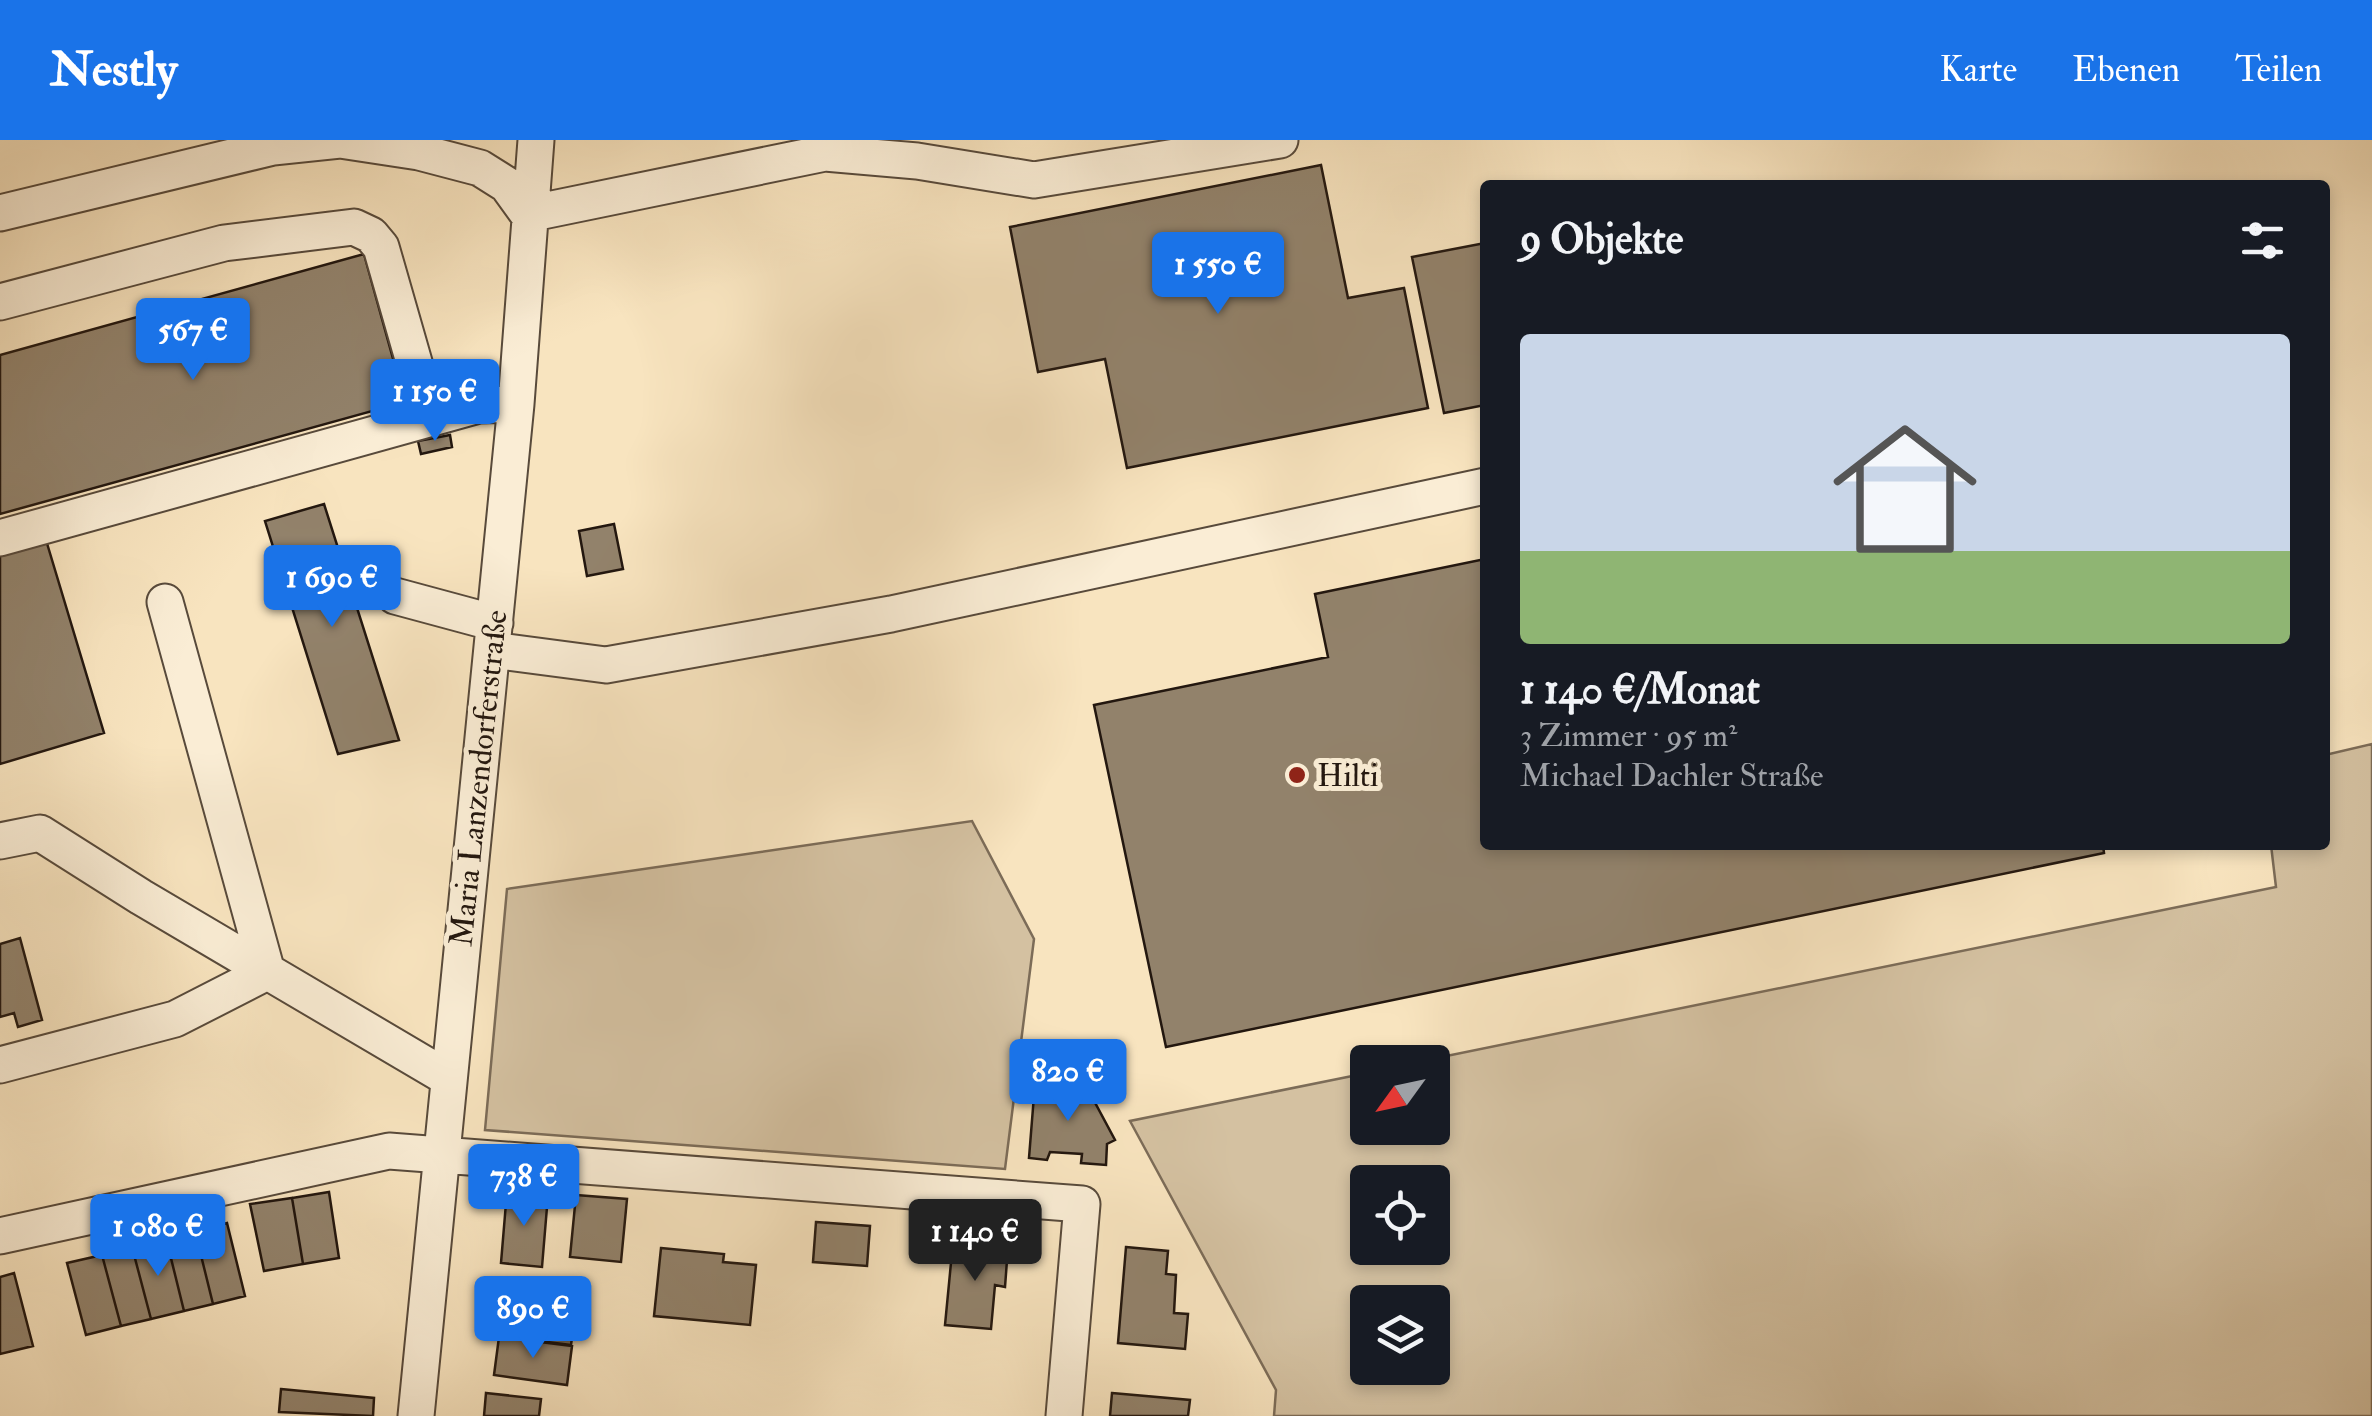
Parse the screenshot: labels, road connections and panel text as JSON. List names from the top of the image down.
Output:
{
  "streets": {
    "street": ["Maria Lanzendorferstraße"]
  },
  "places": ["Hilti"],
  "north": "bottom left",
  "page": {
    "header": "Nestly",
    "nav": ["Karte", "Ebenen", "Teilen"],
    "heading": "9 Objekte",
    "price": [
      "1 550 €",
      "567 €",
      "1 150 €",
      "1 690 €",
      "820 €",
      "738 €",
      "1 080 €",
      "1 140 €",
      "890 €"
    ],
    "list": [
      {
        "name": "1 140 €/Monat",
        "note": "3 Zimmer · 95 m² · Michael Dachler Straße"
      }
    ]
  }
}
